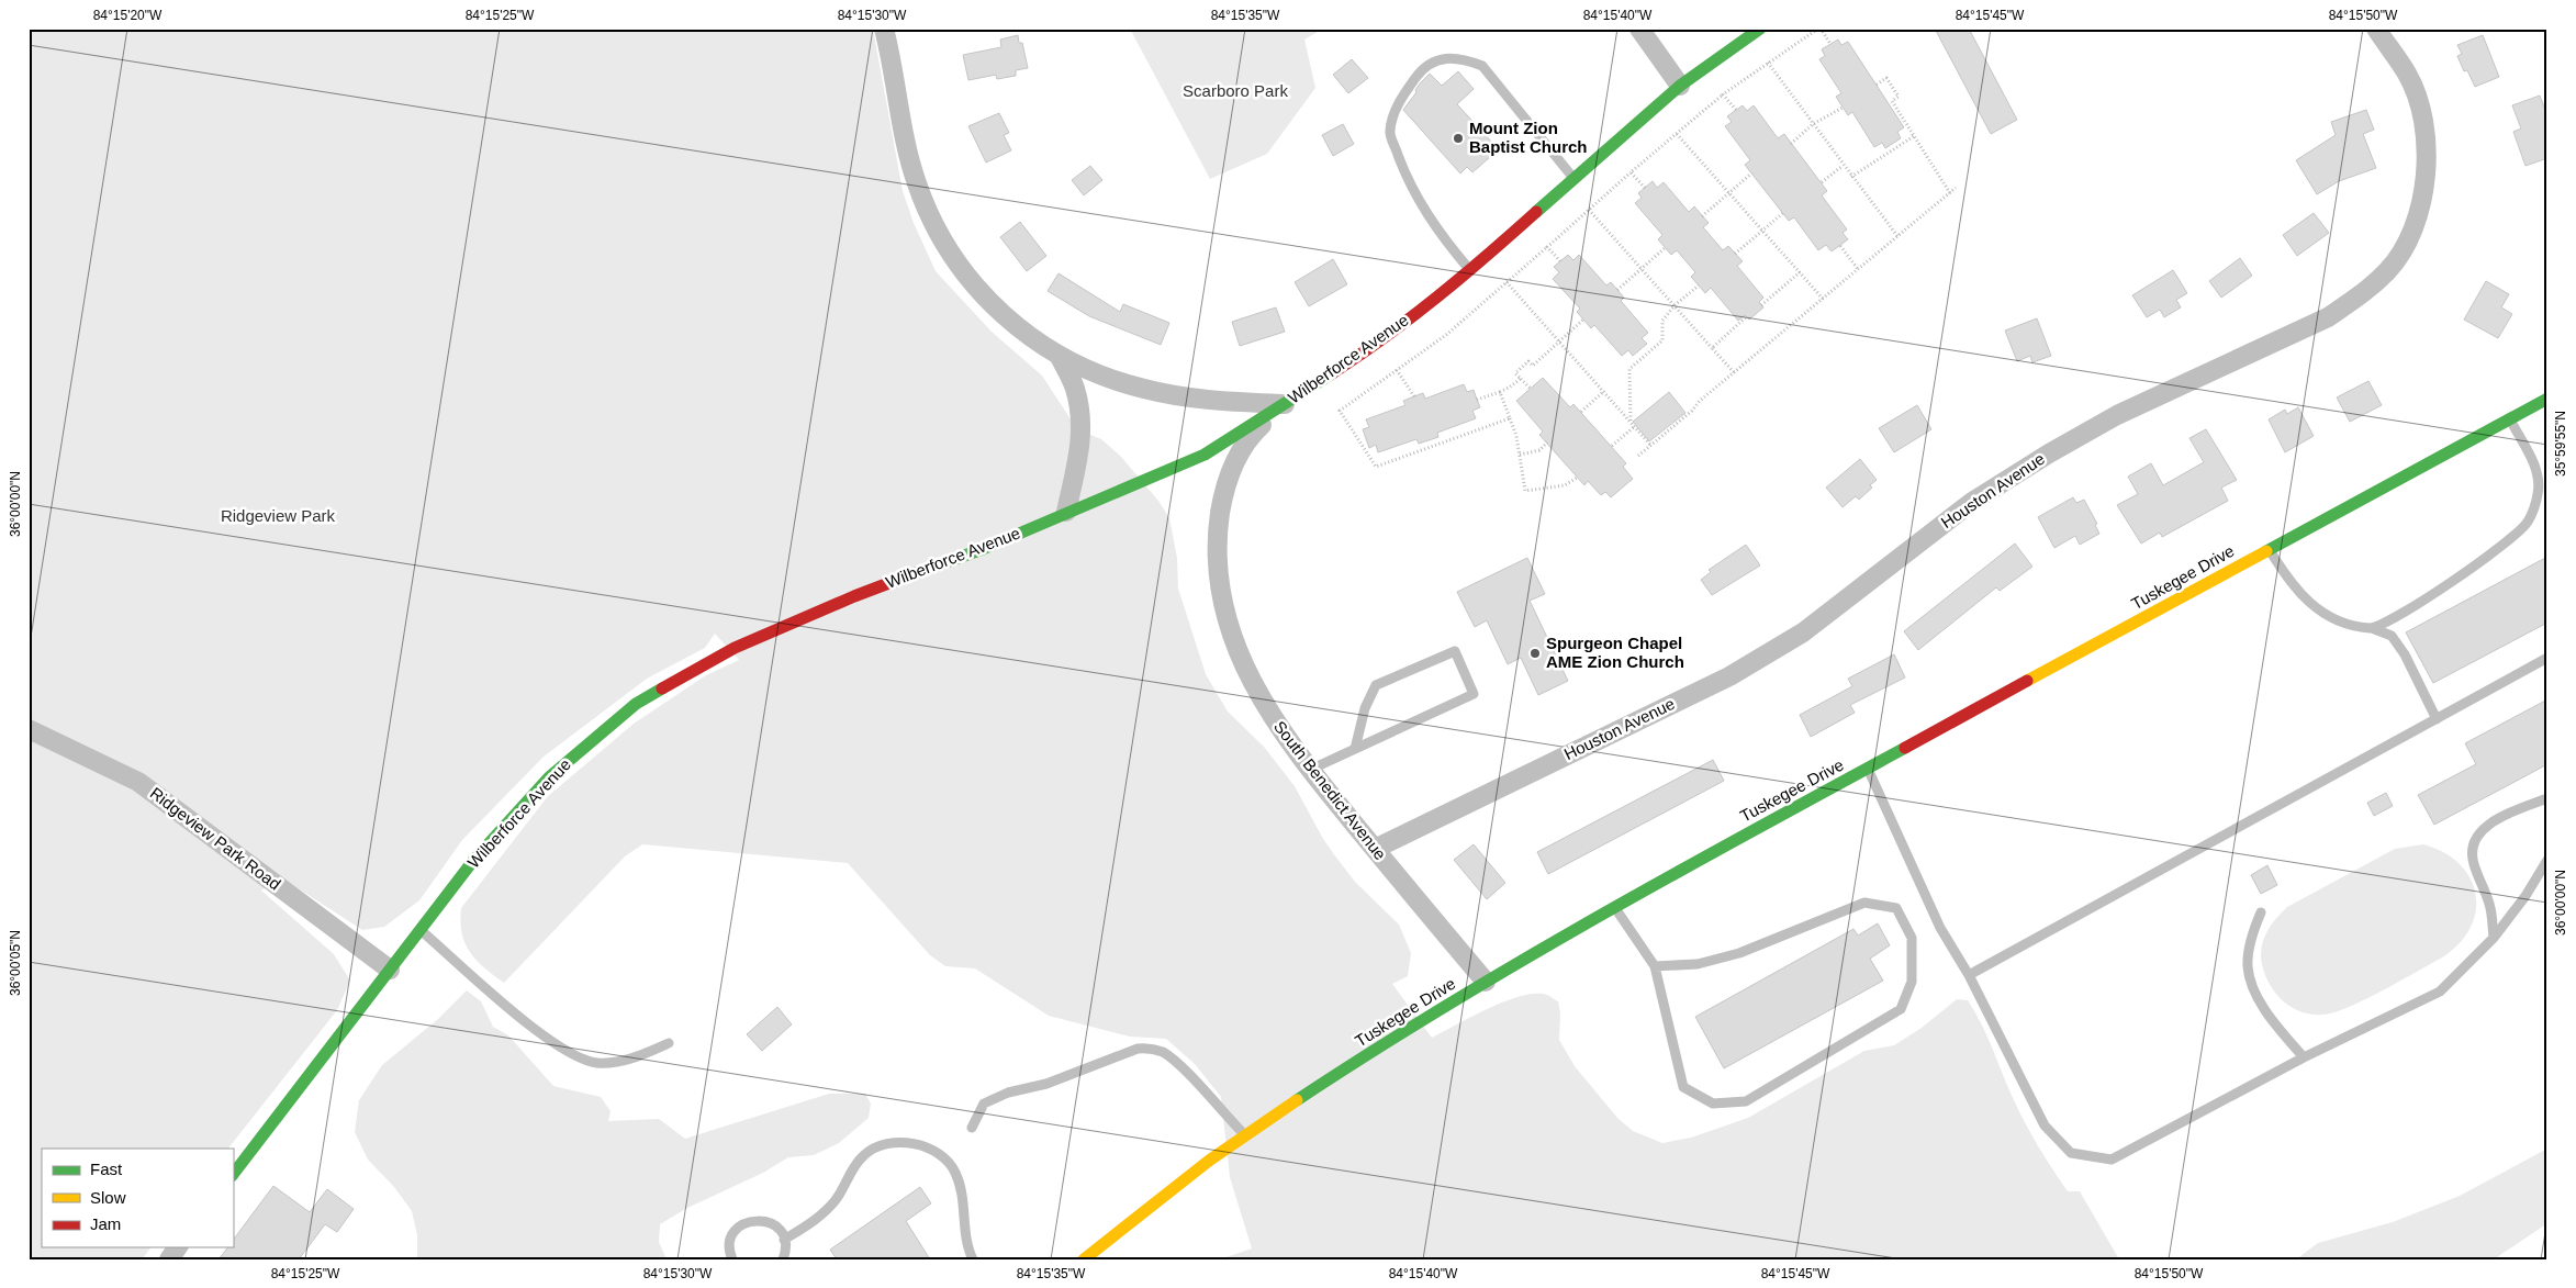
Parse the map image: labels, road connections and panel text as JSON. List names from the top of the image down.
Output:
{
  "streets": {
    "street": [
      "Wilberforce Avenue",
      "Houston Avenue",
      "Tuskegee Drive",
      "South Benedict Avenue",
      "Ridgeview Park Road"
    ]
  },
  "crossings": [
    ["Wilberforce Avenue", "South Benedict Avenue"],
    ["Wilberforce Avenue", "Ridgeview Park Road"],
    ["Houston Avenue", "South Benedict Avenue"],
    ["Tuskegee Drive", "South Benedict Avenue"]
  ],
  "parks": ["Scarboro Park", "Ridgeview Park"],
  "places": ["Mount Zion Baptist Church", "Spurgeon Chapel AME Zion Church"],
  "legend": ["Fast", "Slow", "Jam"],
  "coordinates": [
    "84°15'20\"W",
    "84°15'25\"W",
    "84°15'30\"W",
    "84°15'35\"W",
    "84°15'40\"W",
    "84°15'45\"W",
    "84°15'50\"W",
    "35°59'55\"N",
    "36°00'00\"N",
    "36°00'05\"N"
  ]
}
